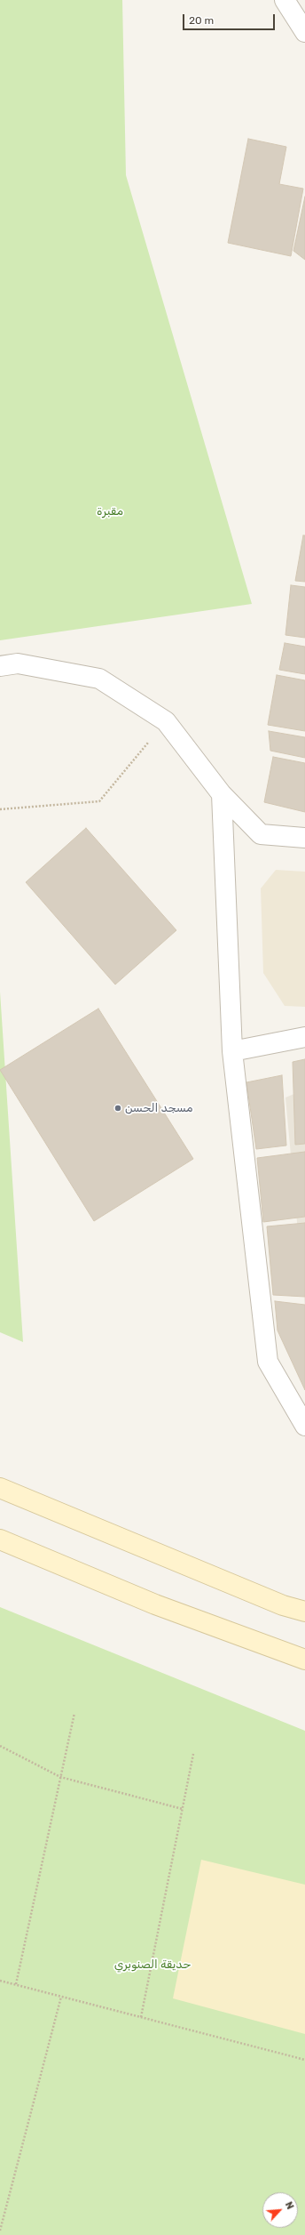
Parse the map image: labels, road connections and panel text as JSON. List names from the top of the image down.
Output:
{
  "parks": ["مقبرة", "حديقة الصنوبري"],
  "places": ["مسجد الحسن"],
  "scale_bar": "20 m",
  "north": "top right"
}
